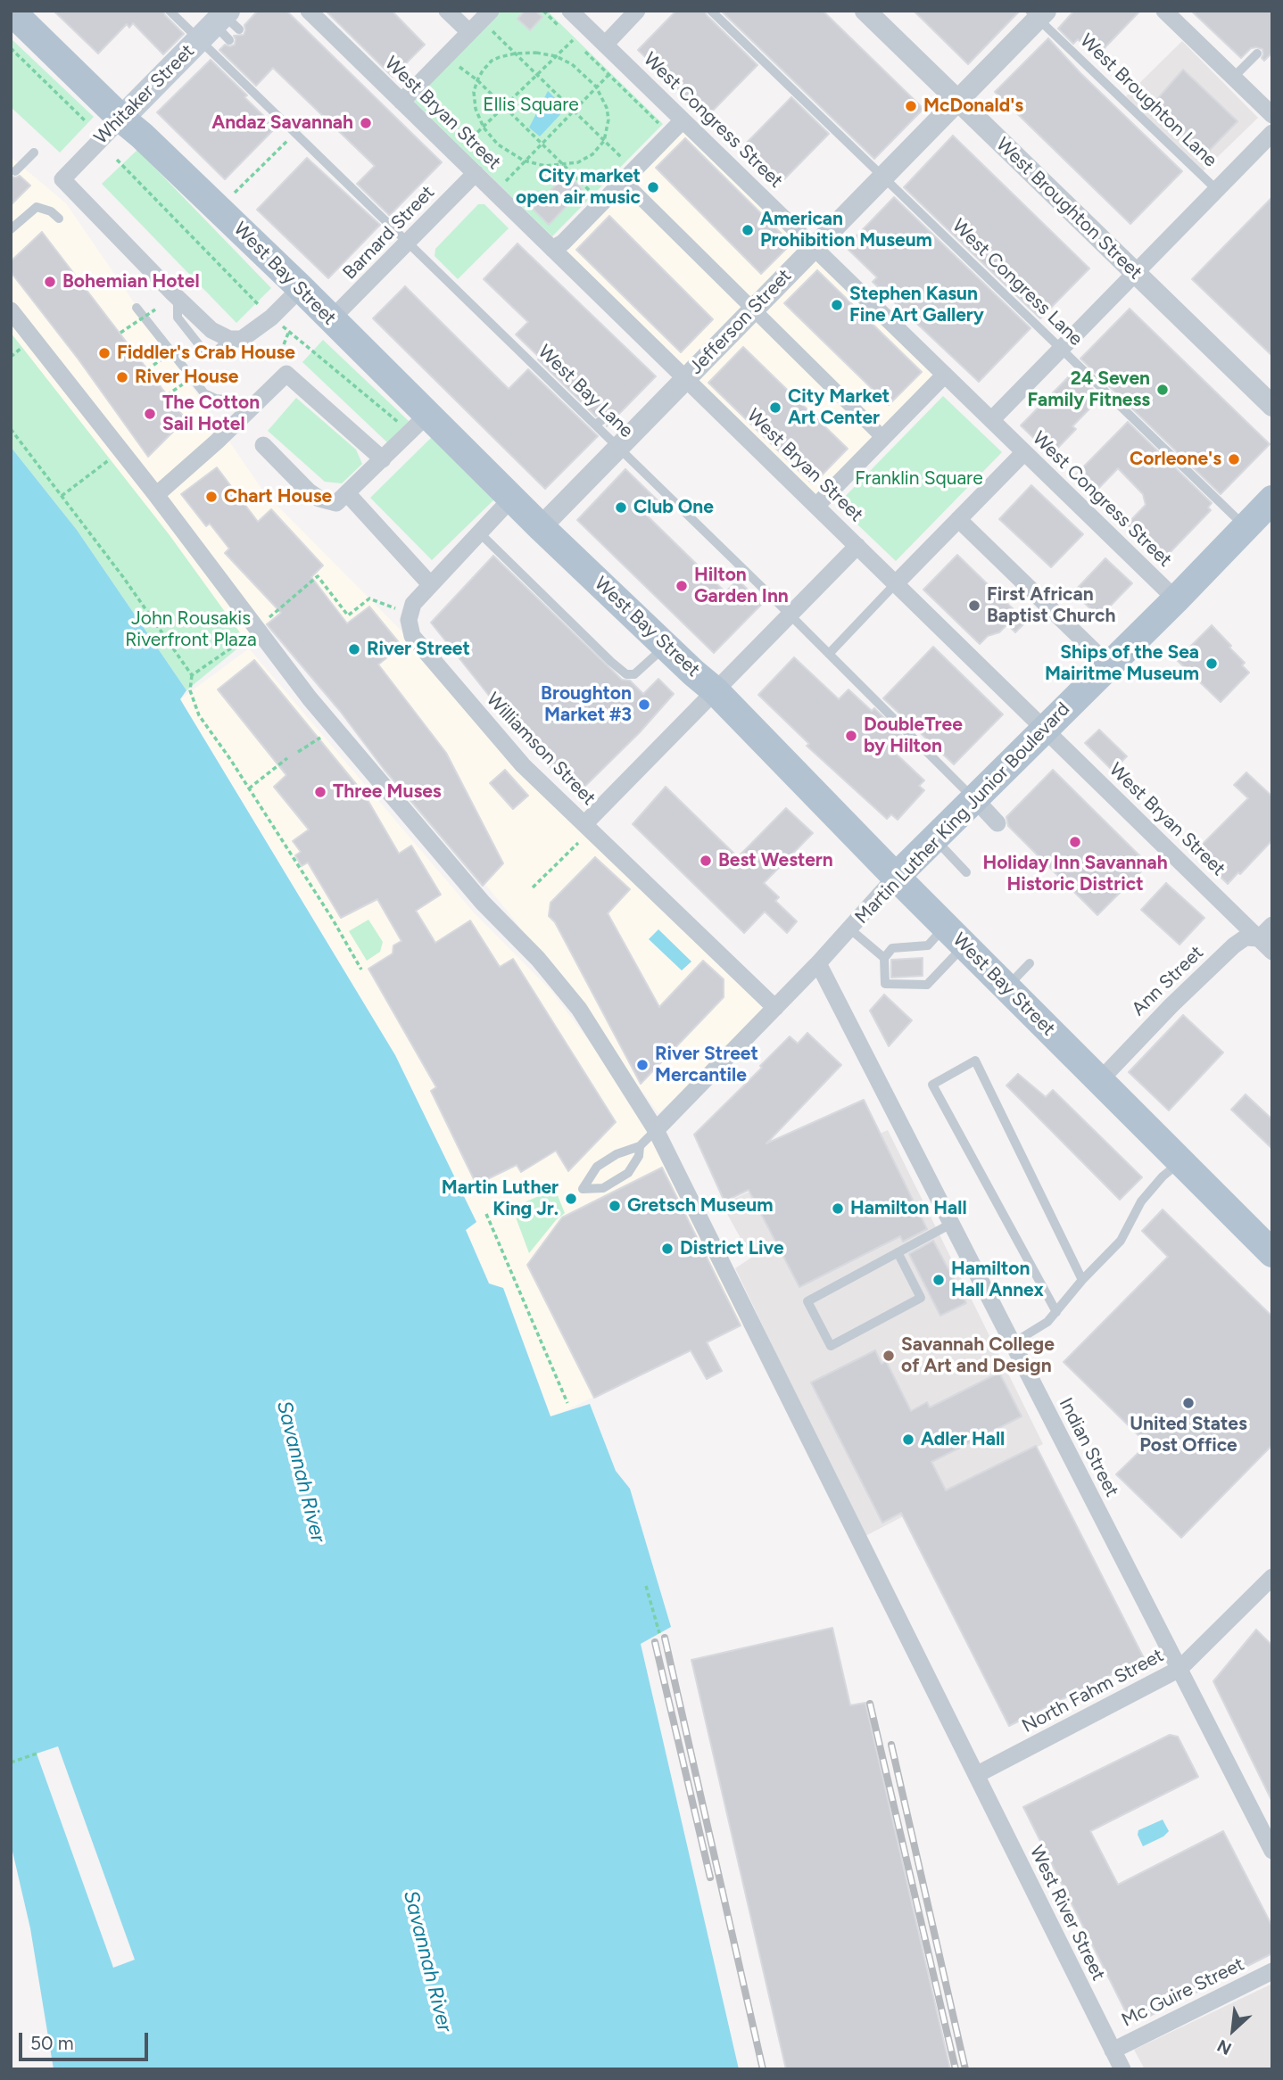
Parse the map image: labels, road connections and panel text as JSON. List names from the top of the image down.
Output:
{
  "streets": {
    "main road": ["Whitaker Street", "West Bay Street", "Martin Luther King Junior Boulevard"],
    "street": [
      "West Bryan Street",
      "West Congress Street",
      "West Broughton Street",
      "Barnard Street",
      "Jefferson Street",
      "Williamson Street",
      "Ann Street",
      "Indian Street",
      "North Fahm Street",
      "West River Street",
      "Mc Guire Street"
    ],
    "lane": ["West Broughton Lane", "West Congress Lane", "West Bay Lane"]
  },
  "crossings": [
    ["Whitaker Street", "West Bay Street"],
    ["Whitaker Street", "West Bay Lane"],
    ["West Broughton Lane", "Jefferson Street"],
    ["West Bryan Street", "Barnard Street"],
    ["West Bryan Street", "Jefferson Street"],
    ["West Bryan Street", "Martin Luther King Junior Boulevard"],
    ["West Bryan Street", "Ann Street"],
    ["West Congress Street", "Jefferson Street"],
    ["West Congress Street", "Martin Luther King Junior Boulevard"],
    ["West Broughton Street", "Jefferson Street"],
    ["Barnard Street", "West Bay Street"],
    ["Barnard Street", "West Bay Lane"],
    ["West Bay Street", "Jefferson Street"],
    ["West Bay Street", "Martin Luther King Junior Boulevard"],
    ["West Bay Street", "Ann Street"],
    ["West Congress Lane", "Jefferson Street"],
    ["West Congress Lane", "Martin Luther King Junior Boulevard"],
    ["Jefferson Street", "West Bay Lane"],
    ["West Bay Lane", "Martin Luther King Junior Boulevard"],
    ["Williamson Street", "Martin Luther King Junior Boulevard"],
    ["Martin Luther King Junior Boulevard", "Indian Street"],
    ["Martin Luther King Junior Boulevard", "West River Street"],
    ["Indian Street", "North Fahm Street"],
    ["North Fahm Street", "West River Street"],
    ["West River Street", "Mc Guire Street"]
  ],
  "water": ["Savannah River"],
  "parks": ["Ellis Square", "Franklin Square", "John Rousakis Riverfront Plaza"],
  "places": [
    "McDonald's",
    "Andaz Savannah",
    "City market open air music",
    "American Prohibition Museum",
    "Bohemian Hotel",
    "Stephen Kasun Fine Art Gallery",
    "Fiddler's Crab House",
    "River House",
    "24 Seven Family Fitness",
    "City Market Art Center",
    "The Cotton Sail Hotel",
    "Corleone's",
    "Chart House",
    "Club One",
    "Hilton Garden Inn",
    "First African Baptist Church",
    "River Street",
    "Ships of the Sea Mairitme Museum",
    "Broughton Market #3",
    "DoubleTree by Hilton",
    "Three Muses",
    "Holiday Inn Savannah Historic District",
    "Best Western",
    "River Street Mercantile",
    "Martin Luther King Jr.",
    "Gretsch Museum",
    "Hamilton Hall",
    "District Live",
    "Hamilton Hall Annex",
    "Savannah College of Art and Design",
    "United States Post Office",
    "Adler Hall"
  ],
  "scale_bar": "50 m",
  "north": "bottom left"
}
